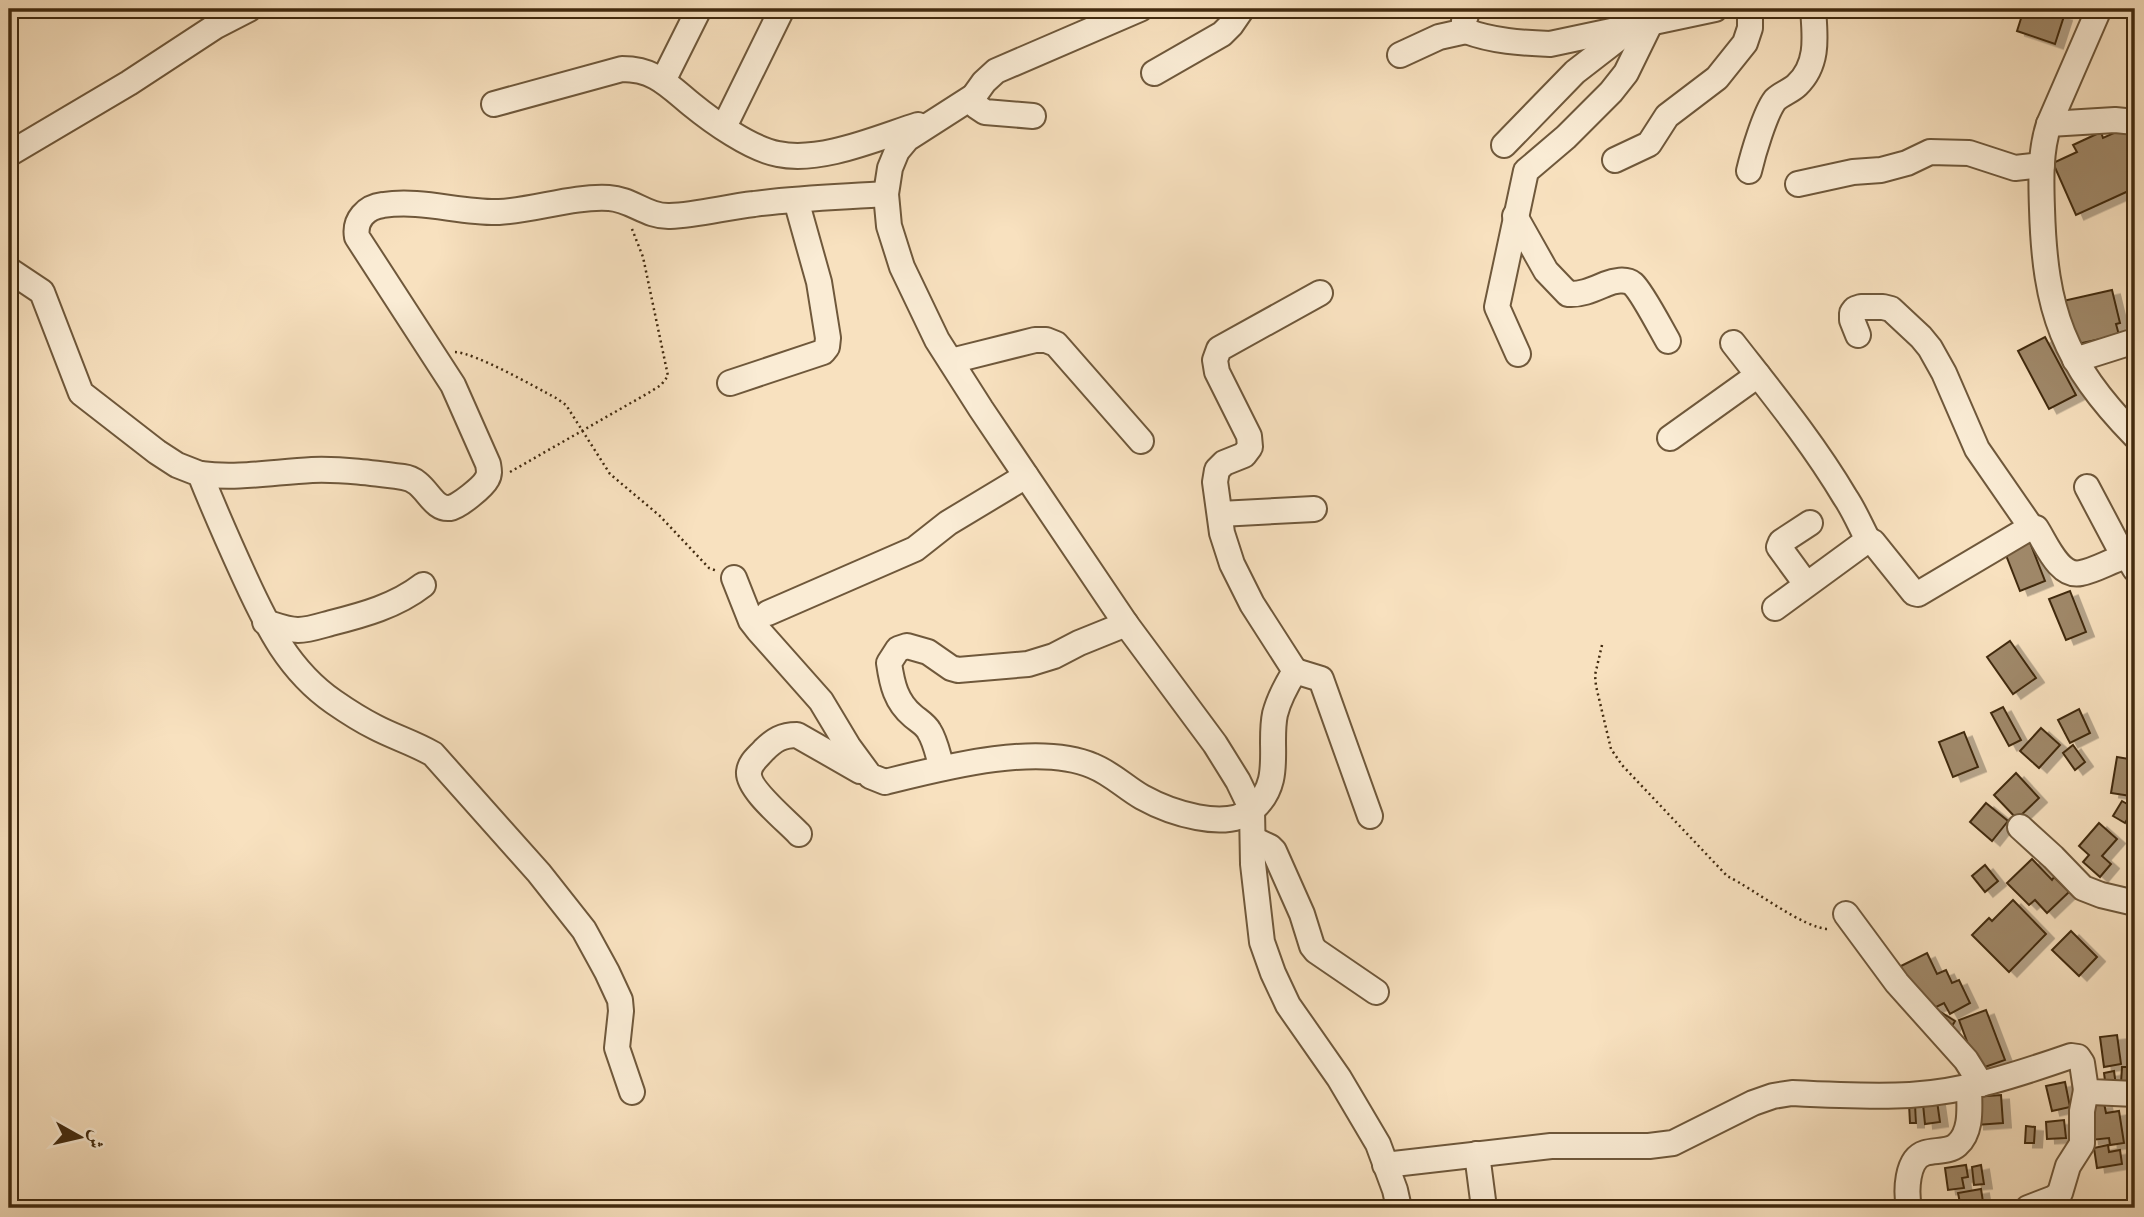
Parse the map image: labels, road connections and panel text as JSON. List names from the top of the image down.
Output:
{
  "north": "right"
}
